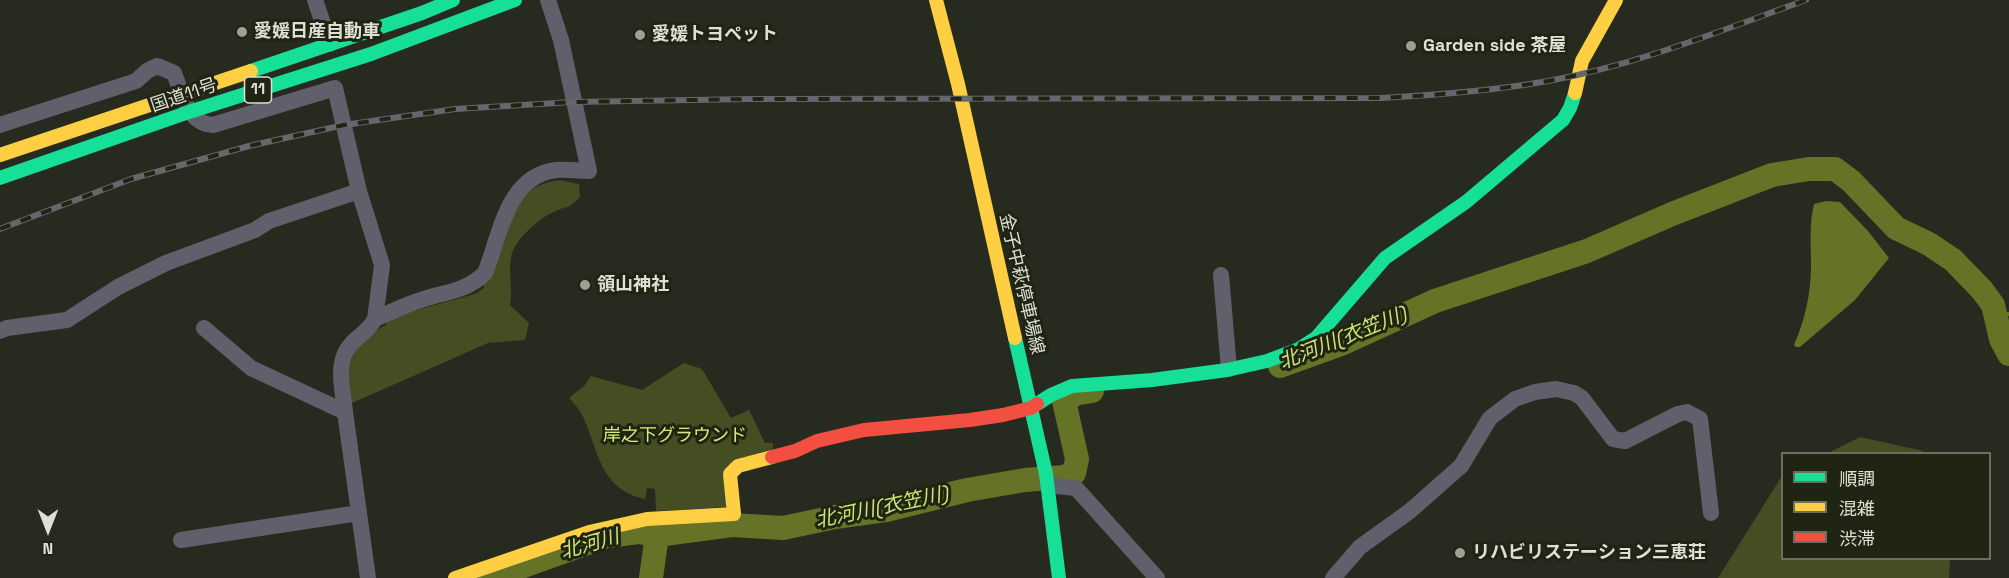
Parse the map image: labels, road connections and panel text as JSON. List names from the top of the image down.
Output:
{
  "streets": {
    "main road": ["11", "国道11号", "金子中萩停車場線"]
  },
  "water": ["北河川(衣笠川)", "北河川"],
  "parks": ["岸之下グラウンド"],
  "places": [
    "愛媛日産自動車",
    "愛媛トヨペット",
    "Garden side 茶屋",
    "領山神社",
    "リハビリステーション三恵荘"
  ],
  "legend": ["順調", "混雑", "渋滞"],
  "north": "bottom"
}
